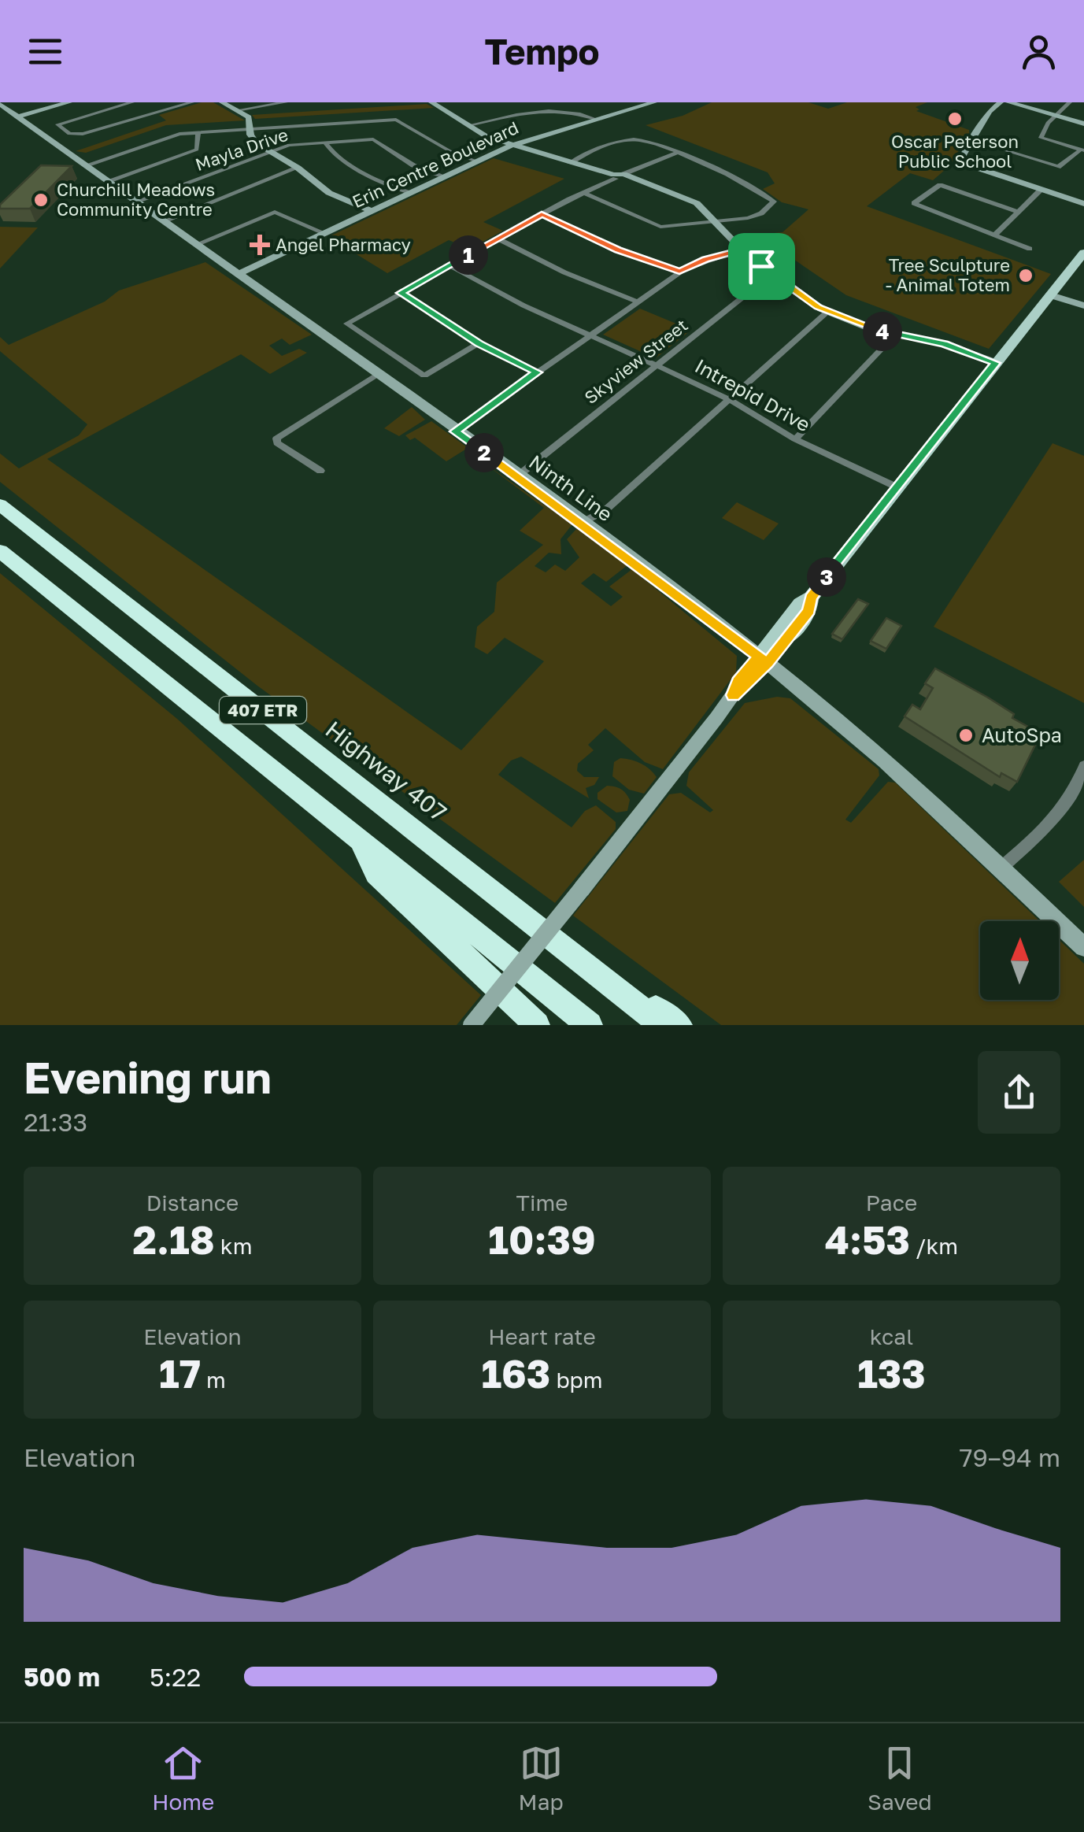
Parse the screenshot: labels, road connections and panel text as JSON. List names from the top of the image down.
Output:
{
  "streets": {
    "highway": ["407 ETR", "Highway 407"],
    "street": [
      "Mayla Drive",
      "Erin Centre Boulevard",
      "Skyview Street",
      "Intrepid Drive",
      "Ninth Line"
    ]
  },
  "crossings": [
    ["Mayla Drive", "Erin Centre Boulevard"],
    ["Mayla Drive", "Ninth Line"],
    ["Erin Centre Boulevard", "Ninth Line"],
    ["Skyview Street", "Intrepid Drive"],
    ["Skyview Street", "Ninth Line"]
  ],
  "places": {
    "other": [
      "Oscar Peterson Public School",
      "Churchill Meadows Community Centre",
      "Tree Sculpture - Animal Totem",
      "AutoSpa"
    ],
    "health": ["Angel Pharmacy"]
  },
  "north": "top",
  "page": {
    "header": "Tempo",
    "pins": [
      "1",
      "4",
      "2",
      "3"
    ],
    "heading": ["Evening run", "21:33"],
    "stats": [
      ["Distance", "2.18 km"],
      ["Time", "10:39"],
      ["Pace", "4:53 /km"],
      ["Elevation", "17 m"],
      ["Heart rate", "163 bpm"],
      ["kcal", "133"]
    ],
    "chart": ["Elevation", "79–94 m"],
    "list": [
      {
        "name": "500 m",
        "note": "5:22"
      }
    ],
    "tabs": ["Home", "Map", "Saved"]
  }
}
